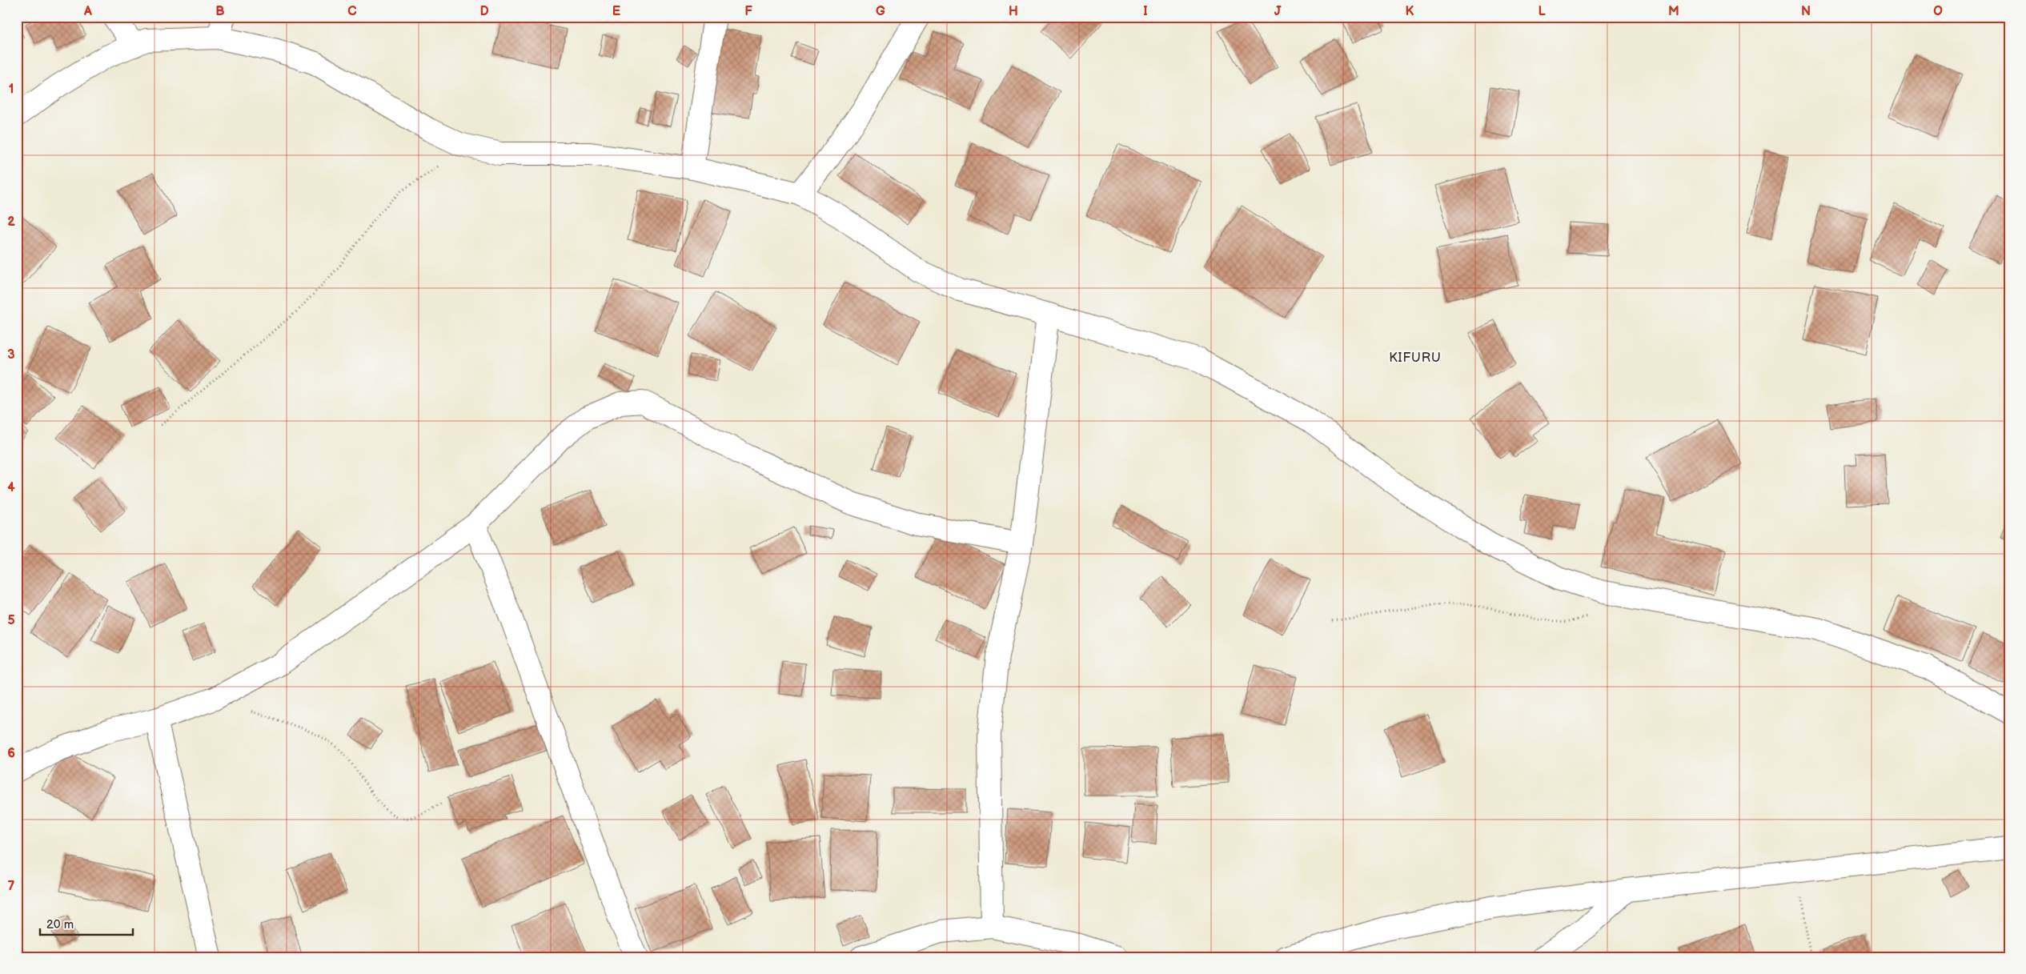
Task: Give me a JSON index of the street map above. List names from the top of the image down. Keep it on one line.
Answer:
{"districts":["KIFURU"],"scale_bar":"20 m","grid":{"columns":["A","B","C","D","E","F","G","H","I","J","K","L","M","N","O"],"rows":["1","2","3","4","5","6","7"]}}
